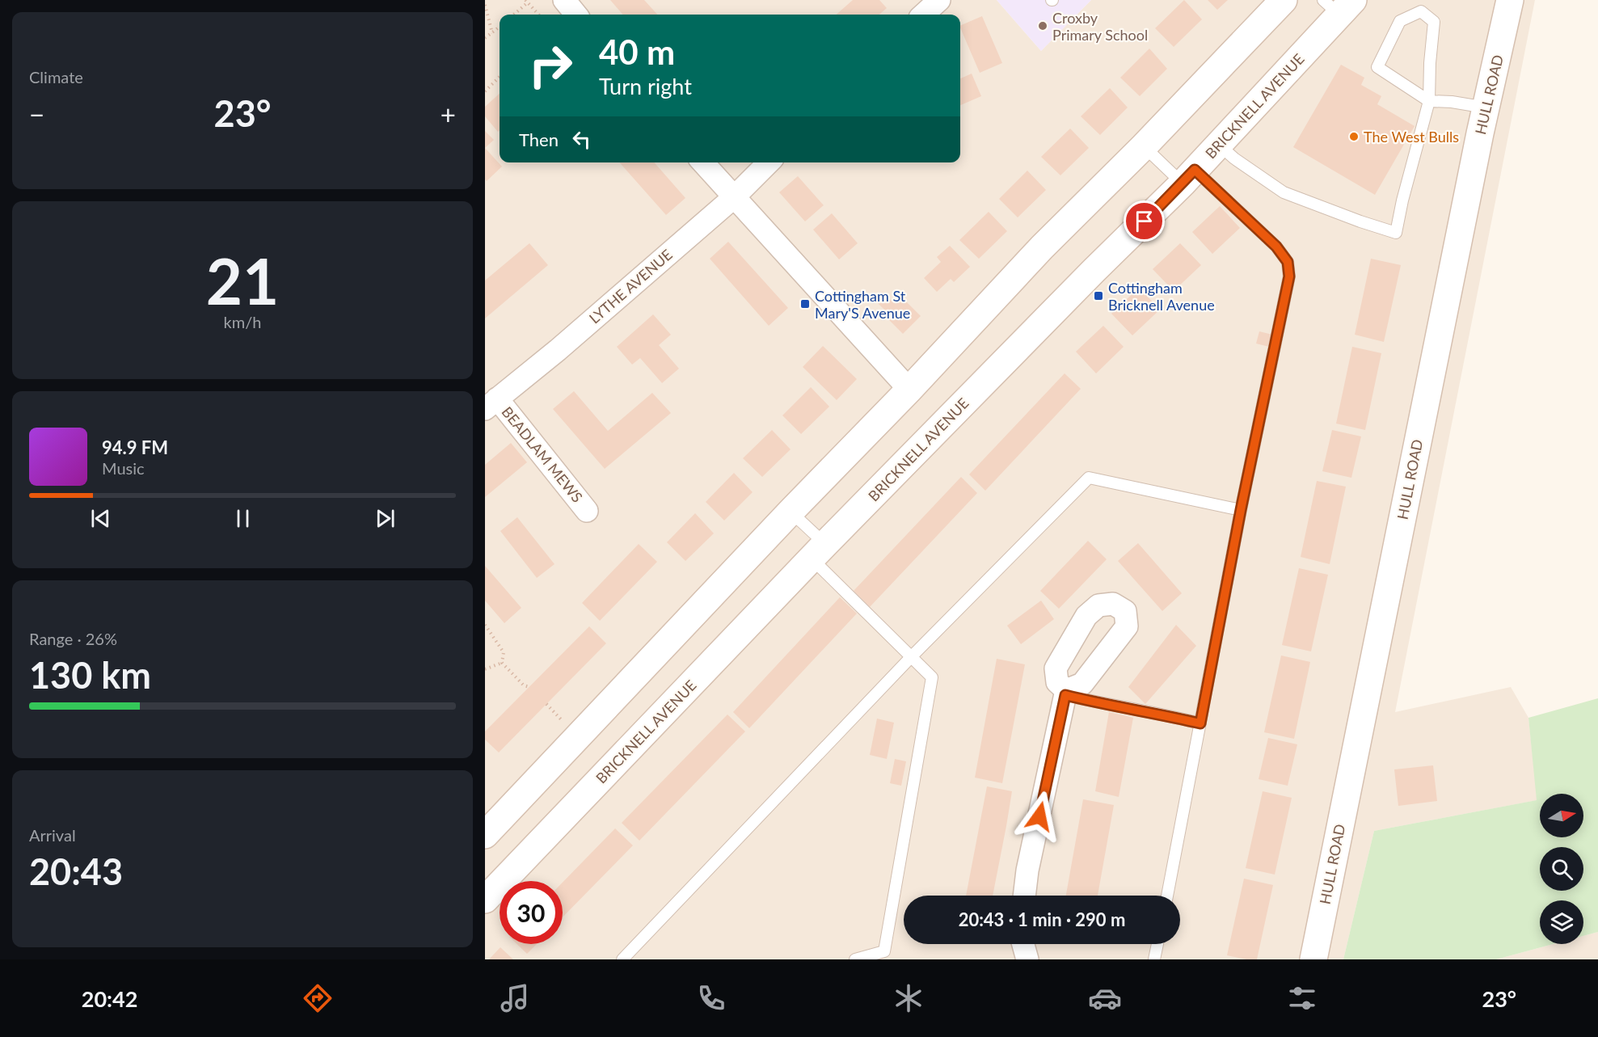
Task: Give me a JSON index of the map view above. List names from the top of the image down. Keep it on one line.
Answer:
{"streets":{"street":["HULL ROAD","BRICKNELL AVENUE","LYTHE AVENUE","BEADLAM MEWS"]},"crossings":[["LYTHE AVENUE","BEADLAM MEWS"]],"places":{"other":["Croxby Primary School","The West Bulls"],"transit":["Cottingham Bricknell Avenue","Cottingham St Mary'S Avenue"]},"north":"right","page":{"tile":["Climate",["21","km/h"],["Range · 26%","130 km"],["Arrival","20:43"]],"turn":["40 m","Turn right"],"heat":["−","23°","+"],"then":"Then","song":["94.9 FM","Music"],"limit":"30","trip":"20:43 · 1 min · 290 m","tabs":["20:42","23°"]}}
